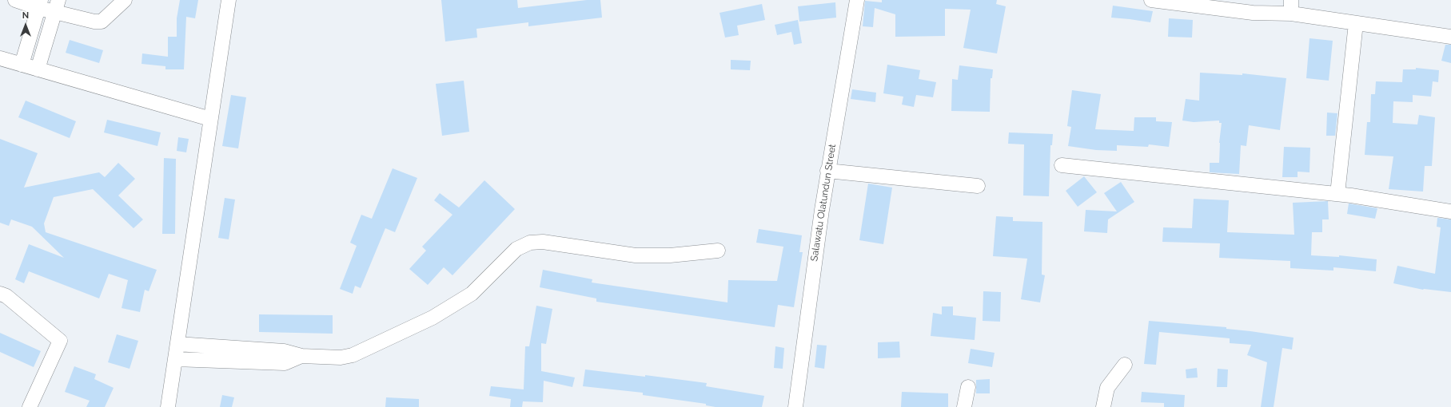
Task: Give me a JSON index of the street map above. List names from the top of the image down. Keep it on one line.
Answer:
{"streets":{"street":["Salawatu Olatundun Street"]},"north":"top"}
